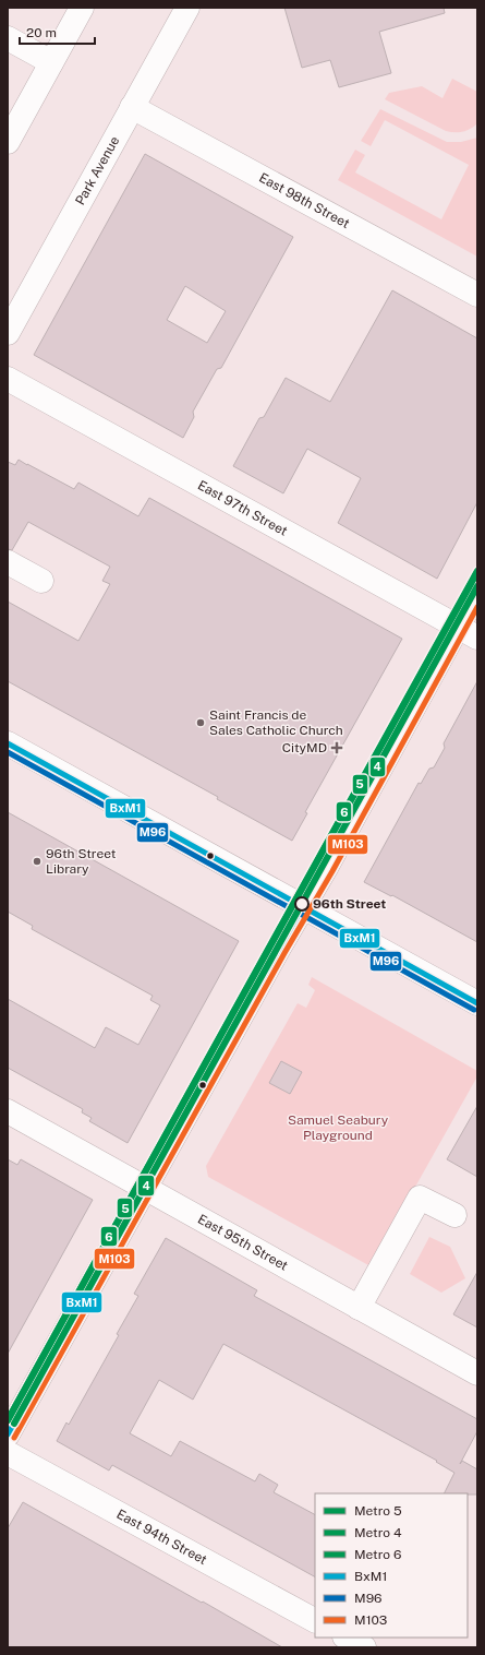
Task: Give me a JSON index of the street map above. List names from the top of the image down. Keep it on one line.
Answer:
{"streets":{"main road":["Park Avenue","East 98th Street","East 97th Street","East 95th Street","East 94th Street"]},"crossings":[["Park Avenue","East 98th Street"]],"parks":["Samuel Seabury Playground"],"places":{"other":["Saint Francis de Sales Catholic Church","96th Street Library","96th Street"],"health":["CityMD"]},"lines":["metro line 6","metro line 5","metro line 4","transit line M103","transit line BxM1","transit line M96"],"legend":["Metro 5","Metro 4","Metro 6","BxM1","M96","M103"],"scale_bar":"20 m"}
